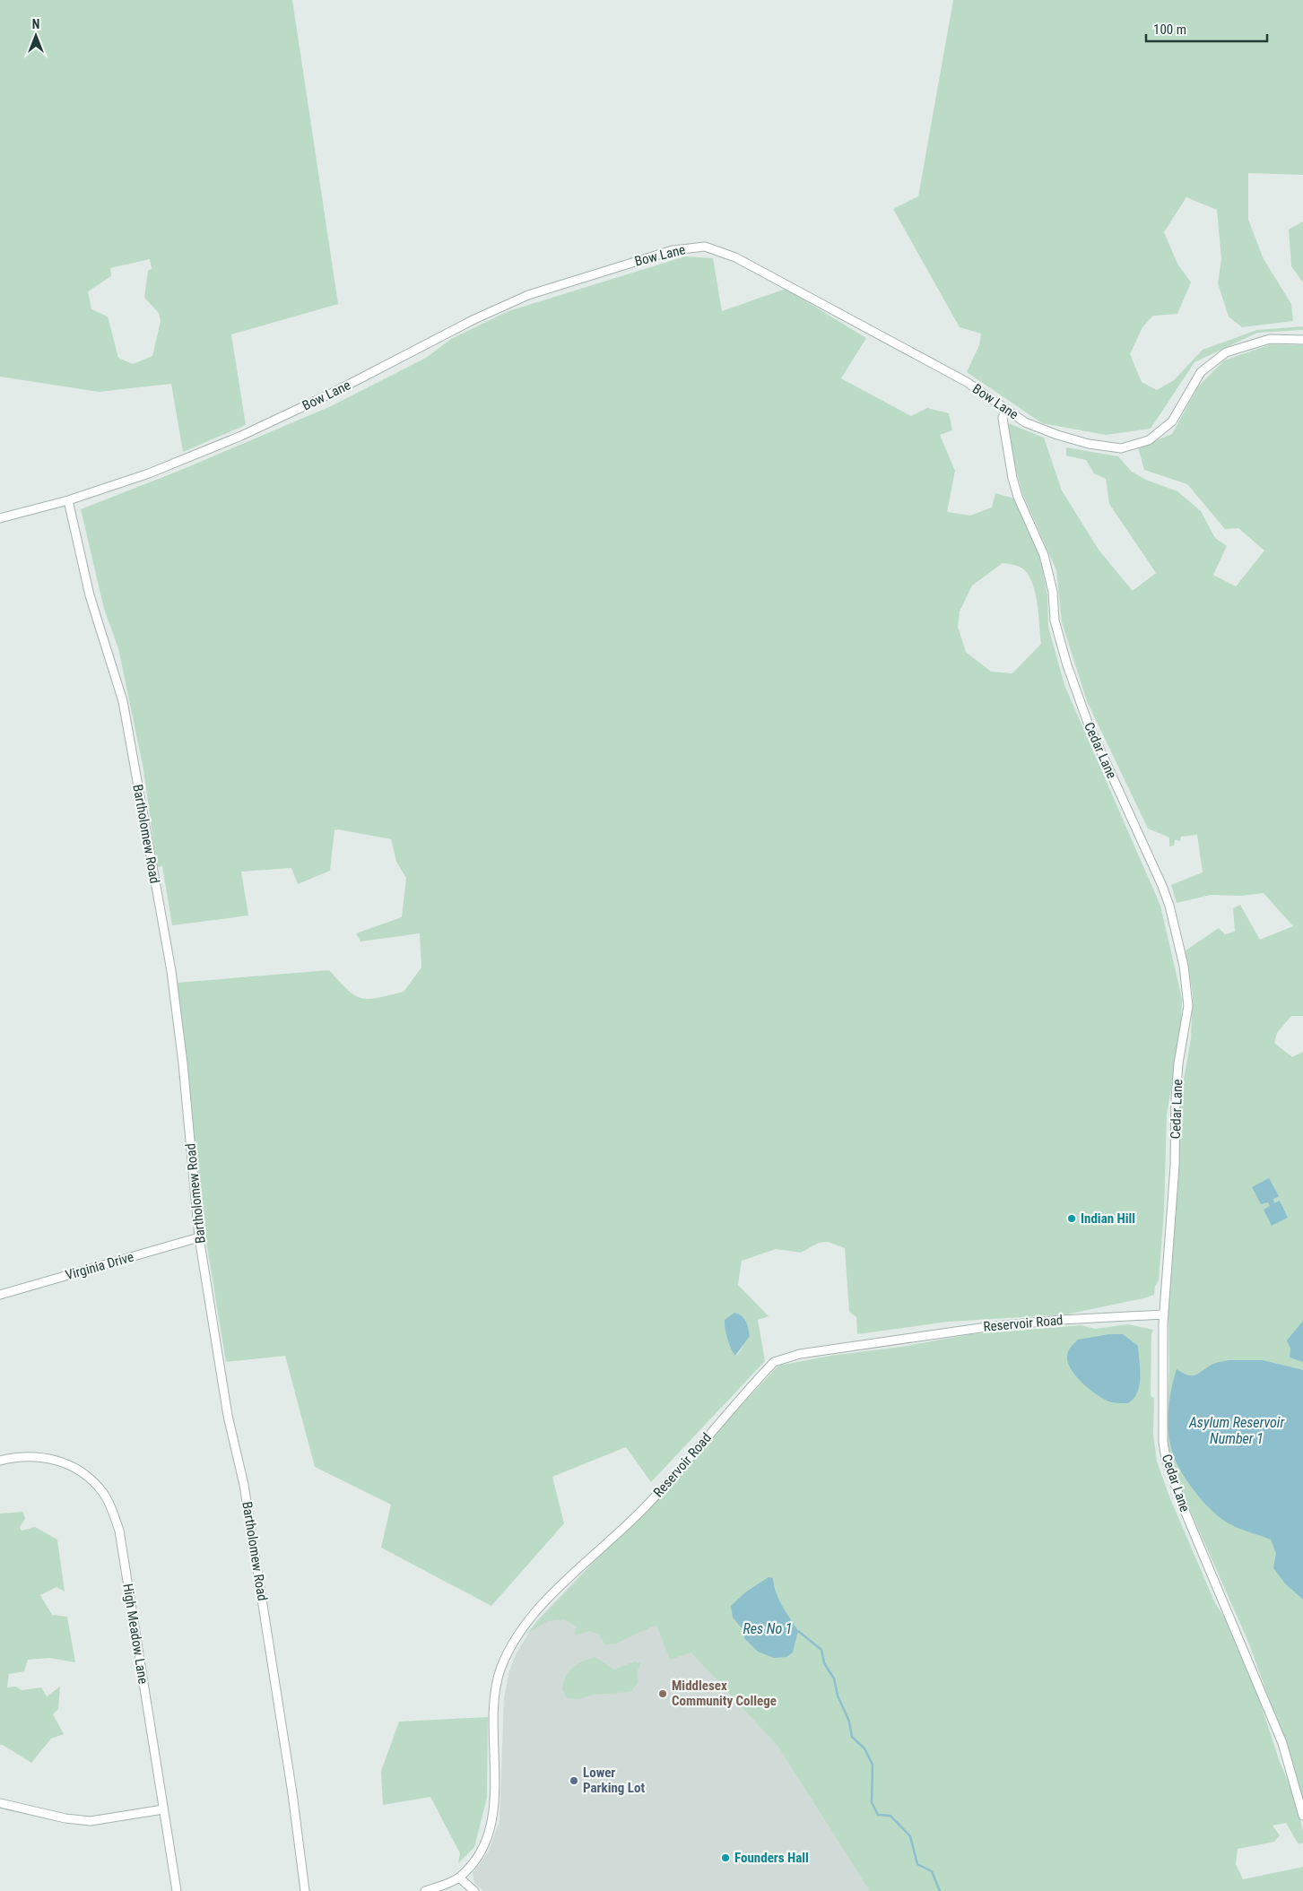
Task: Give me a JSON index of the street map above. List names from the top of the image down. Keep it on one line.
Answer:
{"streets":{"street":["Bow Lane","Cedar Lane","Bartholomew Road","Virginia Drive","Reservoir Road","High Meadow Lane"]},"crossings":[["Bow Lane","Cedar Lane"],["Bow Lane","Bartholomew Road"],["Cedar Lane","Reservoir Road"],["Bartholomew Road","Virginia Drive"]],"water":["Asylum Reservoir Number 1","Res No 1"],"places":["Indian Hill","Middlesex Community College","Lower Parking Lot","Founders Hall"],"scale_bar":"100 m","north":"top"}
